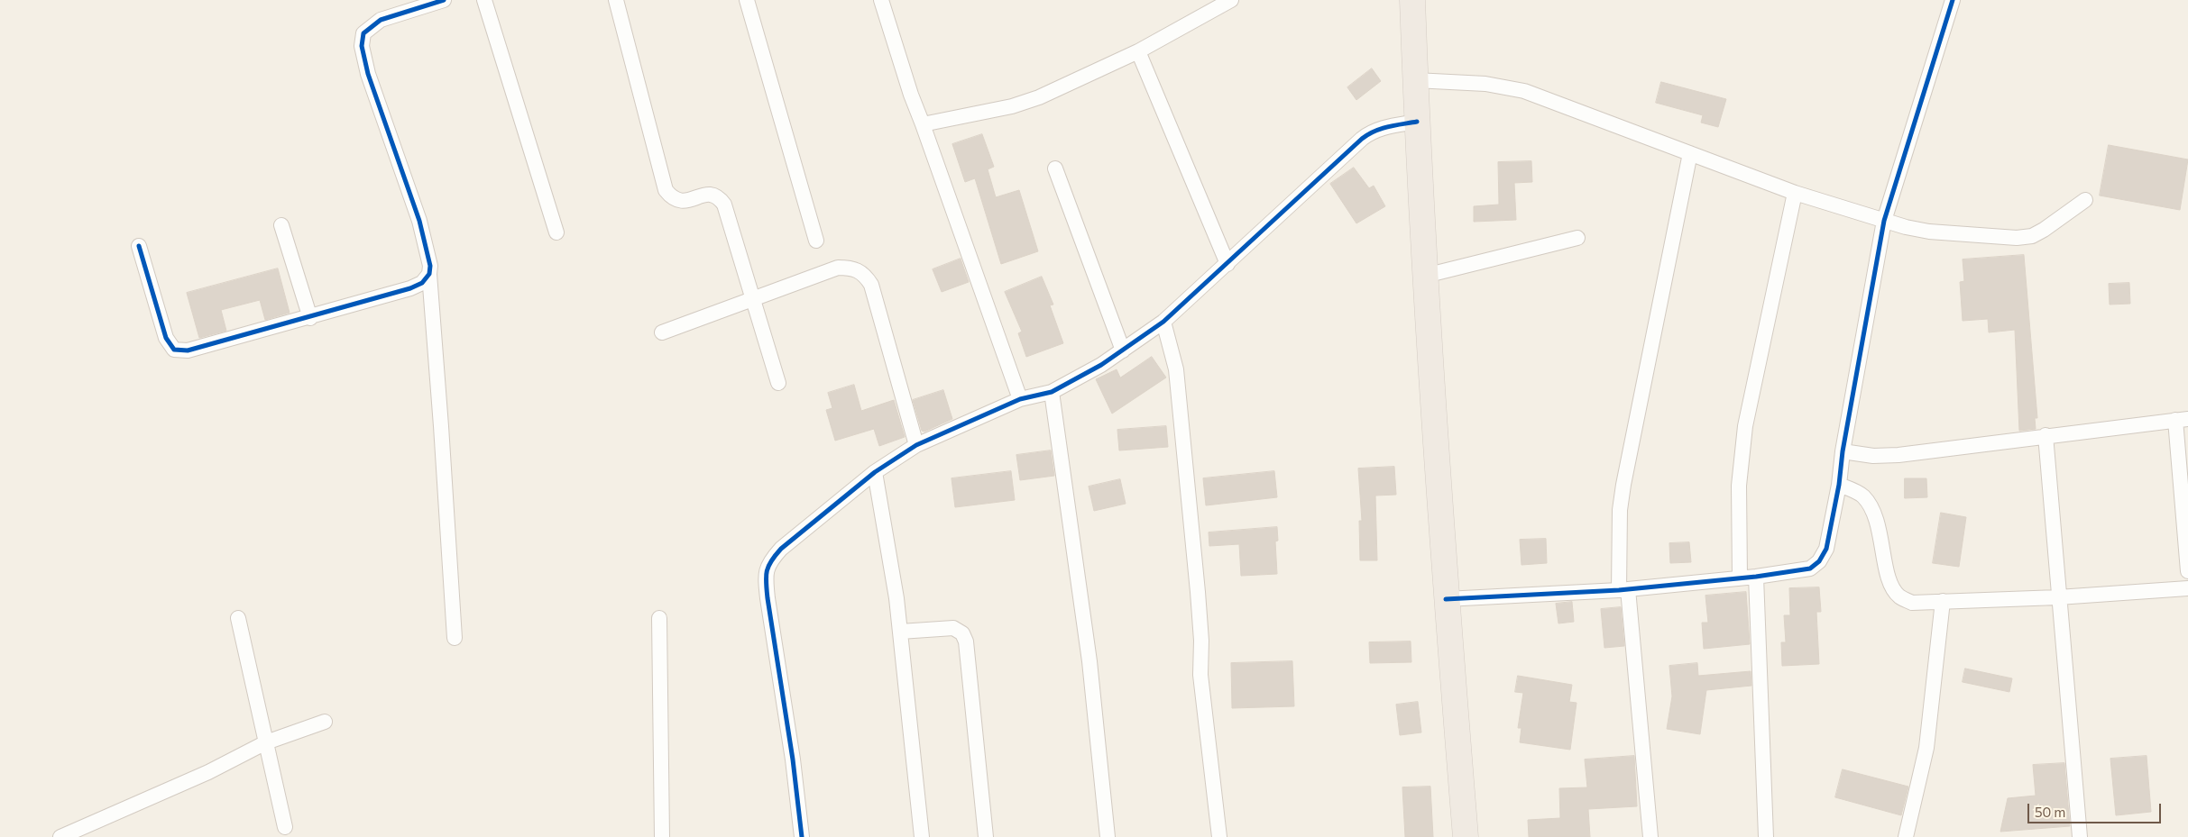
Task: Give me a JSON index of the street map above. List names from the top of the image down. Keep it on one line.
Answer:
{"scale_bar":"50 m"}
